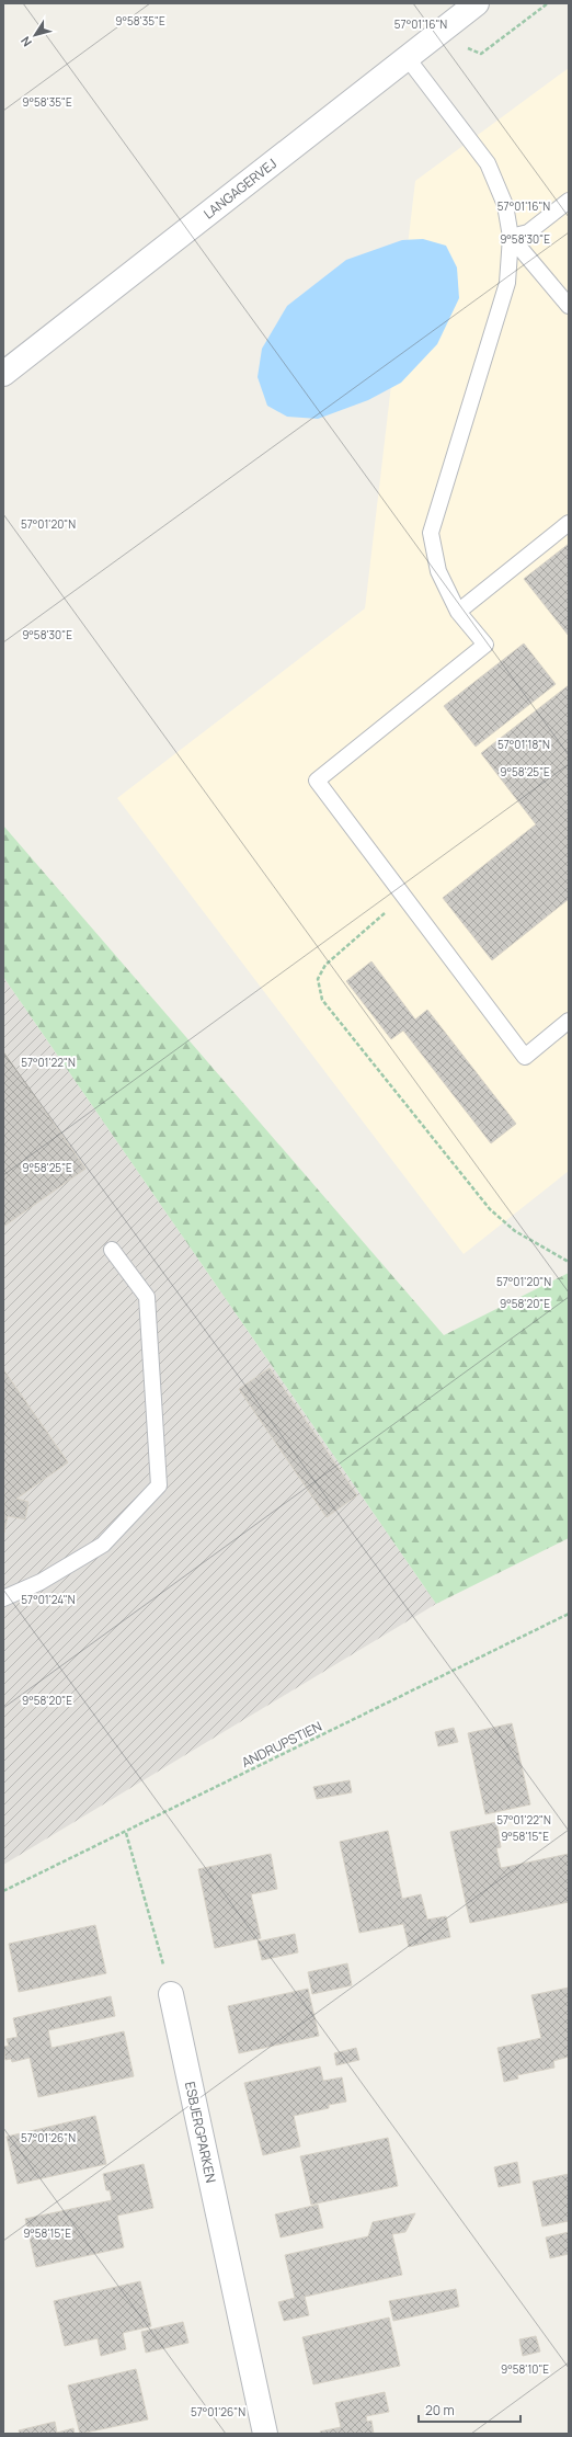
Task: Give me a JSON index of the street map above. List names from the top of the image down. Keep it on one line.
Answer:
{"streets":{"street":["LANGAGERVEJ","ESBJERGPARKEN"],"path":["ANDRUPSTIEN"]},"scale_bar":"20 m","north":"bottom left","coordinates":["9°58'35\"E","57°01'16\"N","9°58'30\"E","57°01'20\"N","57°01'18\"N","9°58'25\"E","57°01'22\"N","9°58'20\"E","57°01'24\"N","9°58'15\"E","57°01'26\"N","9°58'10\"E"]}
